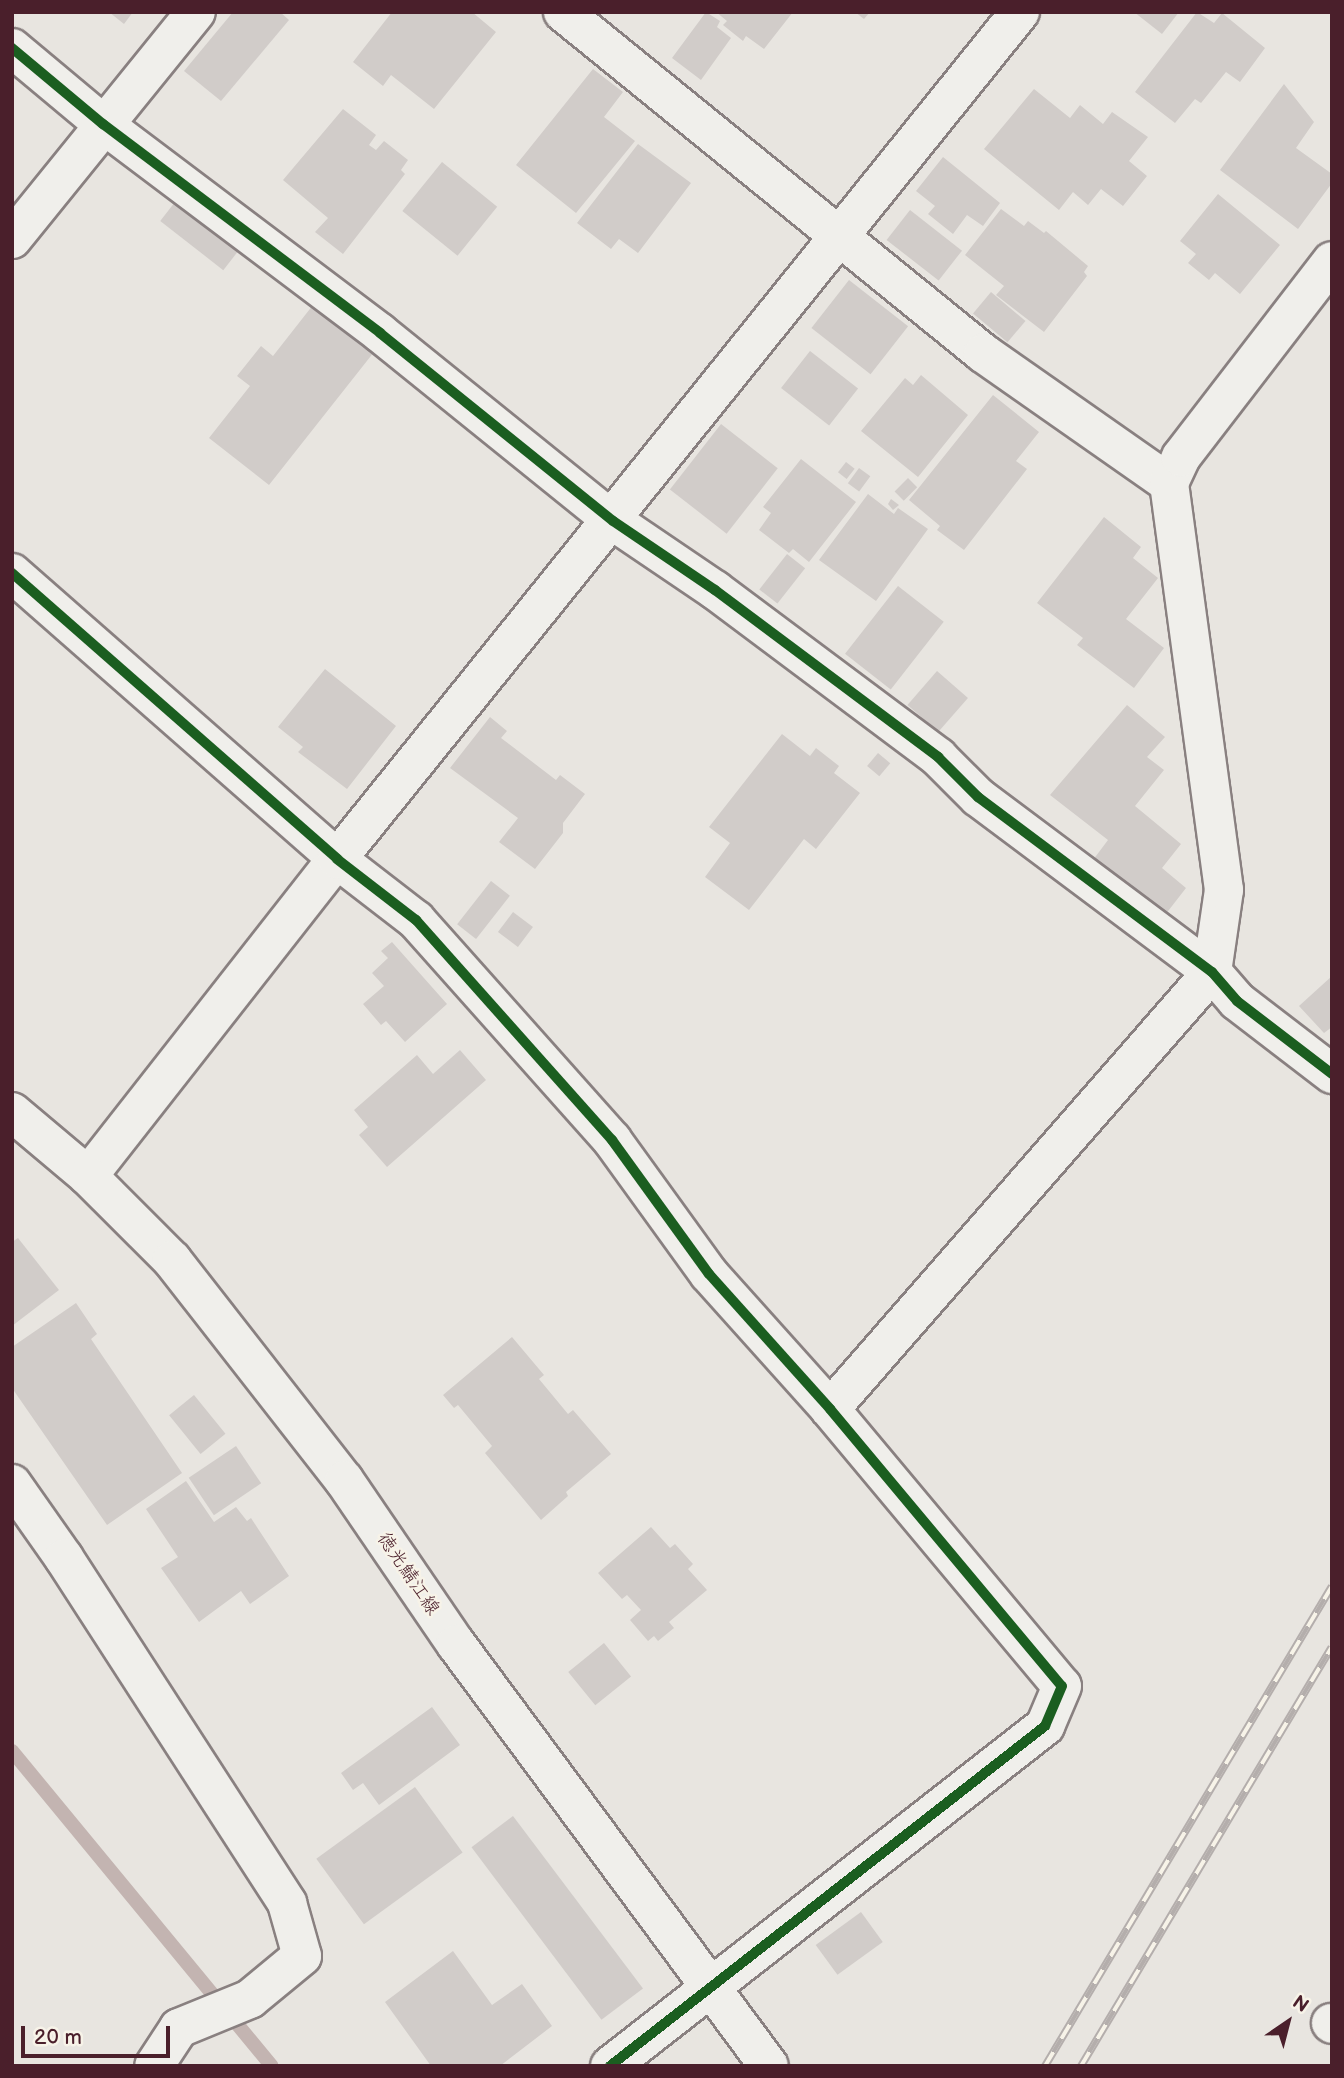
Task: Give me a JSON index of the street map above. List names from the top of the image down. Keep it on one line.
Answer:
{"streets":{"street":["徳光鯖江線"]},"scale_bar":"20 m","north":"top right"}
